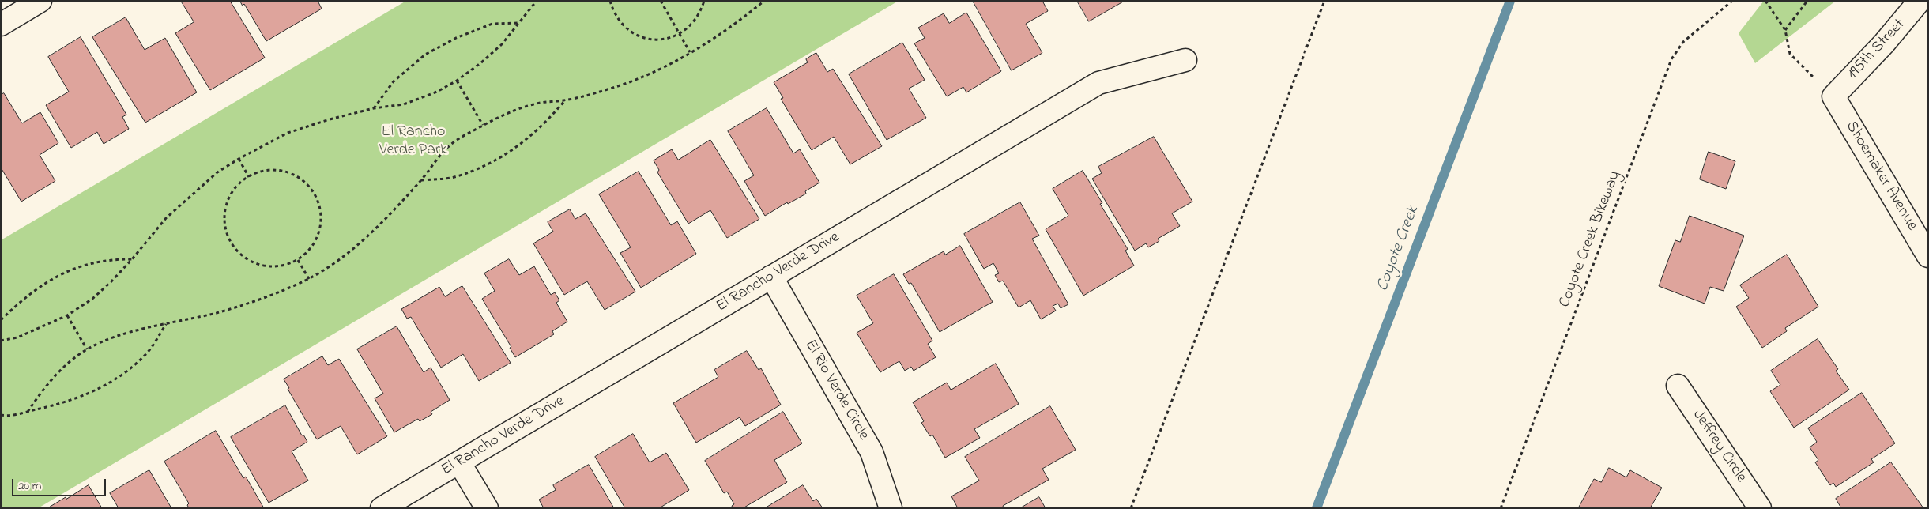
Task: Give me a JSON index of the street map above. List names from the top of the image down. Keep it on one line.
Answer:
{"streets":{"street":["195th Street","Shoemaker Avenue","El Rancho Verde Drive","El Rio Verde Circle","Jeffrey Circle"],"path":["Coyote Creek Bikeway"]},"crossings":[["195th Street","Shoemaker Avenue"],["El Rancho Verde Drive","El Rio Verde Circle"]],"water":["Coyote Creek"],"parks":["El Rancho Verde Park"],"scale_bar":"20 m"}
